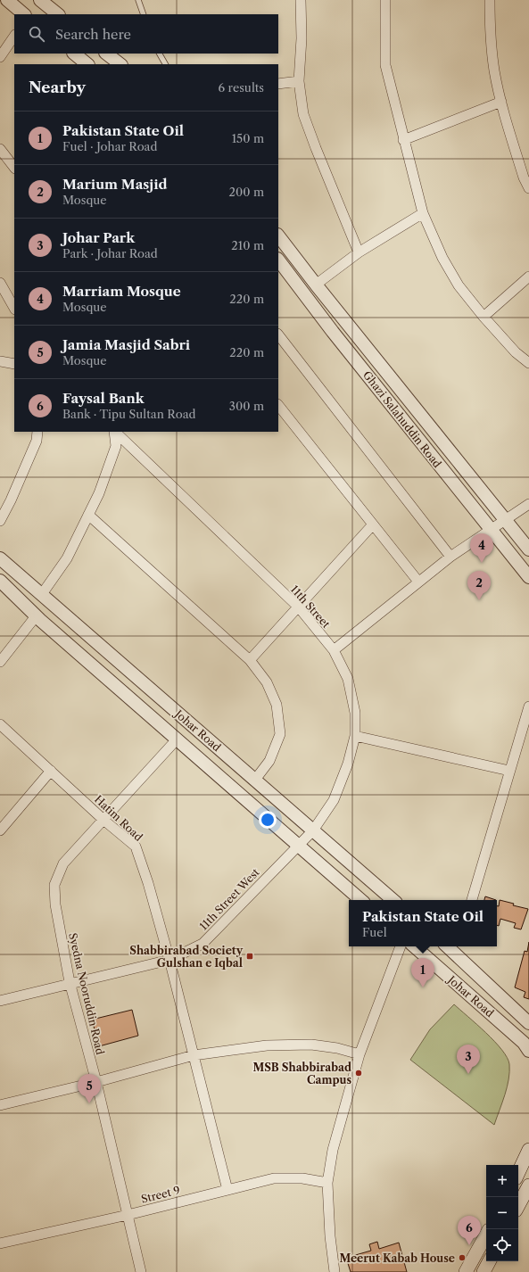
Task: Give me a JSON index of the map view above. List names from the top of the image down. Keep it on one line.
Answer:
{"streets":{"street":["Ghazi Salahuddin Road","11th Street","Johar Road","Hatim Road","11th Street West","Syedna Nooruddin Road","Street 9"]},"crossings":[["11th Street","Johar Road"],["11th Street","11th Street West"],["Johar Road","11th Street West"],["Johar Road","Syedna Nooruddin Road"],["Hatim Road","11th Street West"],["Hatim Road","Syedna Nooruddin Road"],["Hatim Road","Street 9"],["11th Street West","Syedna Nooruddin Road"],["Syedna Nooruddin Road","Street 9"]],"places":{"transit":["Shabbirabad Society Gulshan e Iqbal"],"other":["MSB Shabbirabad Campus","Meerut Kabab House"]},"page":{"search":"Search here","heading":["Nearby","6 results"],"list":[{"mark":"1","name":"Pakistan State Oil","note":"Fuel · Johar Road","value":"150 m"},{"mark":"2","name":"Marium Masjid","note":"Mosque","value":"200 m"},{"mark":"3","name":"Johar Park","note":"Park · Johar Road","value":"210 m"},{"mark":"4","name":"Marriam Mosque","note":"Mosque","value":"220 m"},{"mark":"5","name":"Jamia Masjid Sabri","note":"Mosque","value":"220 m"},{"mark":"6","name":"Faysal Bank","note":"Bank · Tipu Sultan Road","value":"300 m"}],"pins":["4","2","1","3","5","6"],"popup":["Pakistan State Oil","Fuel"],"map_buttons":["+","−"]}}
